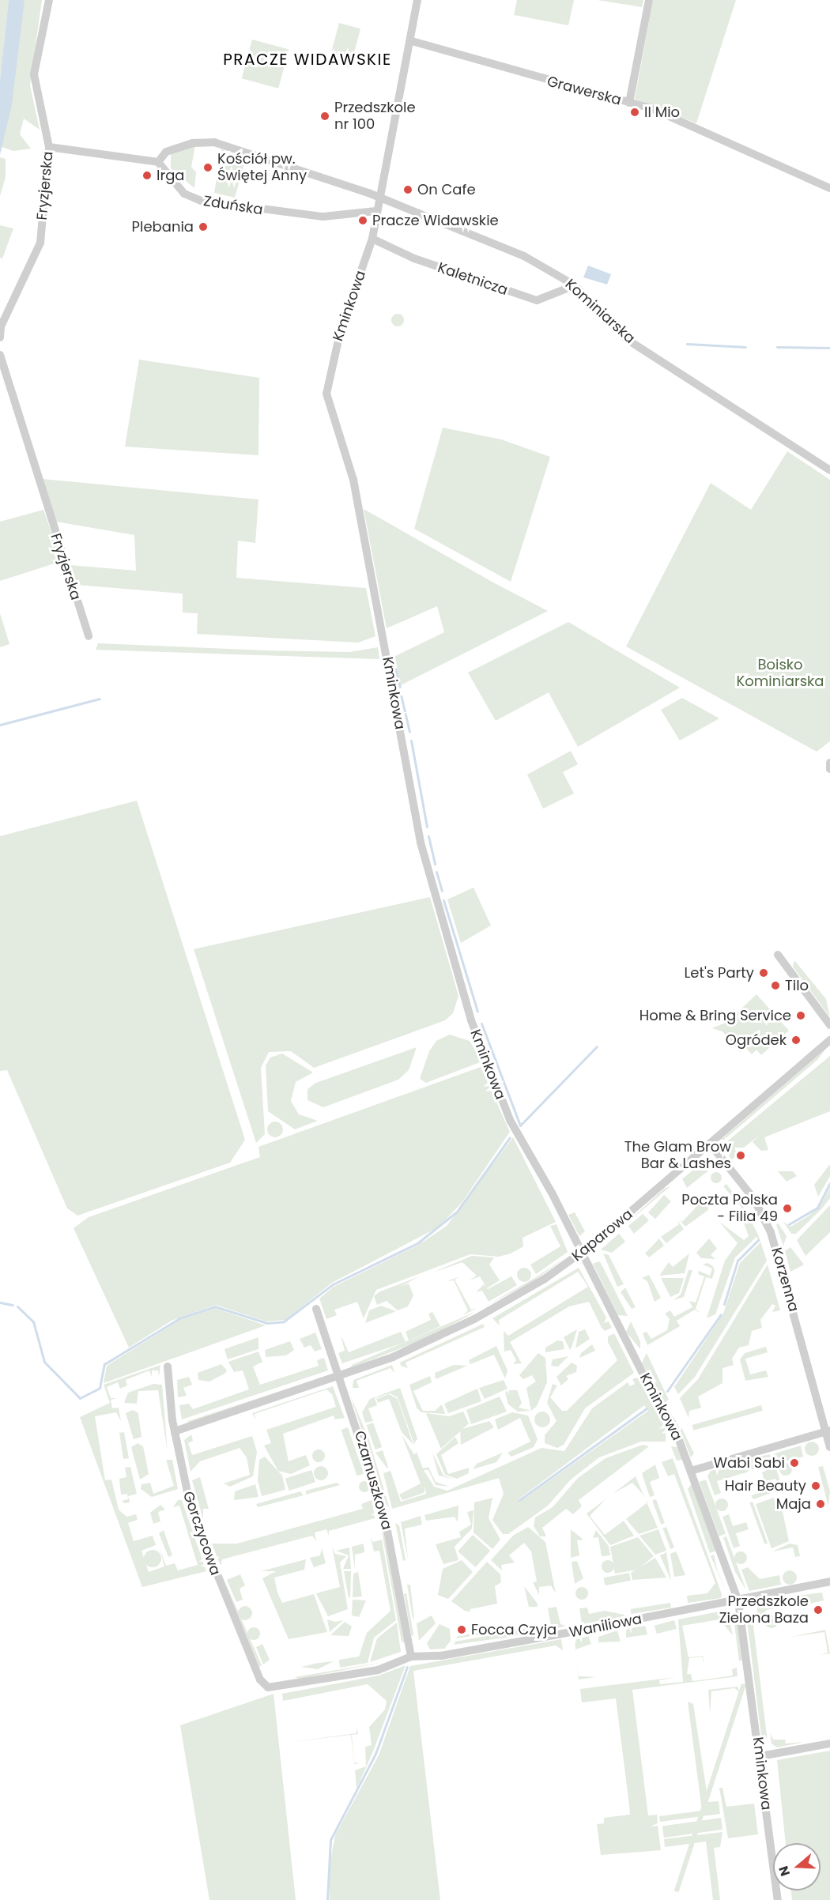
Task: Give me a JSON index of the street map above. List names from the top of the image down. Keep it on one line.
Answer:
{"streets":{"street":["Grawerska","Fryzjerska","Zduńska","Kaletnicza","Kminkowa","Kominiarska","Kaparowa","Korzenna","Czarnuszkowa","Gorczycowa","Waniliowa"]},"crossings":[["Grawerska","Kminkowa"],["Zduńska","Kminkowa"],["Zduńska","Kominiarska"],["Kaletnicza","Kminkowa"],["Kaletnicza","Kominiarska"],["Kminkowa","Kominiarska"],["Kminkowa","Kaparowa"],["Kminkowa","Waniliowa"],["Kaparowa","Korzenna"],["Kaparowa","Czarnuszkowa"],["Kaparowa","Gorczycowa"],["Czarnuszkowa","Waniliowa"],["Gorczycowa","Waniliowa"]],"districts":["PRACZE WIDAWSKIE"],"parks":["Boisko Kominiarska"],"places":["Il Mio","Przedszkole nr 100","Kościół pw. Świętej Anny","Irga","On Cafe","Pracze Widawskie","Plebania","Let's Party","Tilo","Home & Bring Service","Ogródek","The Glam Brow Bar & Lashes","Poczta Polska - Filia 49","Wabi Sabi","Hair Beauty","Maja","Przedszkole Zielona Baza","Focca Czyja"],"north":"left"}
